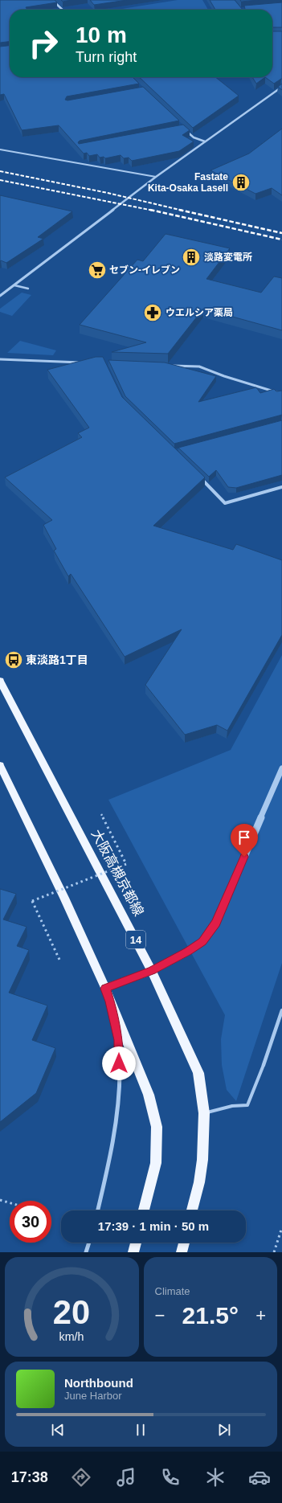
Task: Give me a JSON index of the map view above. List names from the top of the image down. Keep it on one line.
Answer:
{"streets":{"main road":["大阪高槻京都線","14"]},"places":{"building":["Fastate Kita-Osaka Lasell","淡路変電所"],"supermarket":["セブン-イレブン"],"pharmacy":["ウエルシア薬局"],"bus stop":["東淡路1丁目"]},"page":{"turn":["10 m","Turn right"],"limit":"30","trip":"17:39 · 1 min · 50 m","tile":"Climate","heat":["−","21.5°","+"],"song":["Northbound","June Harbor"],"tabs":"17:38","gauge":["20","km/h"]}}
